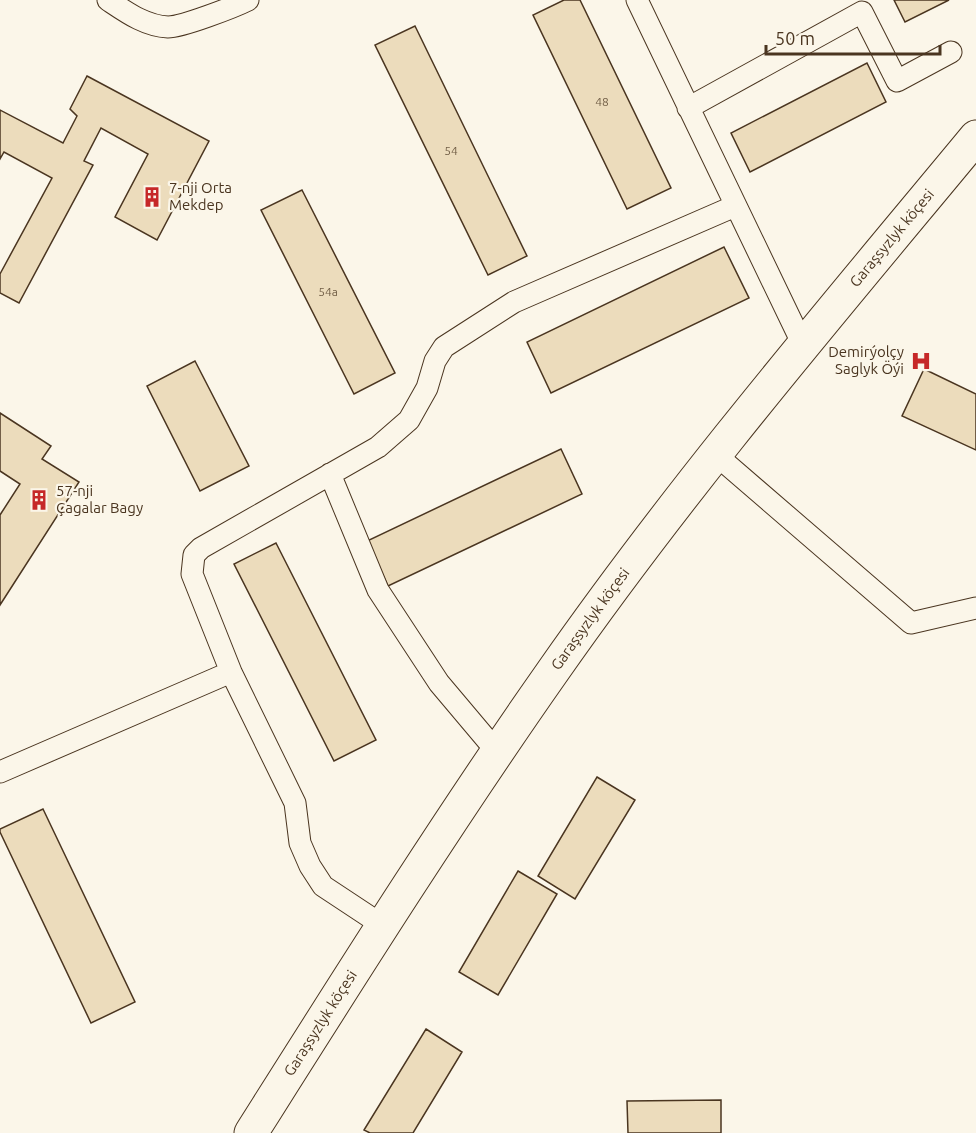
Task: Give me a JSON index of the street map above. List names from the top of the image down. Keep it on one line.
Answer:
{"streets":{"main road":["Garaşsyzlyk köçesi"]},"places":{"building":["7-nji Orta Mekdep","57-nji Çagalar Bagy"],"hospital":["Demirýolçy Saglyk Öýi"]},"house_numbers":["48","54","54а"],"scale_bar":"50 m"}
